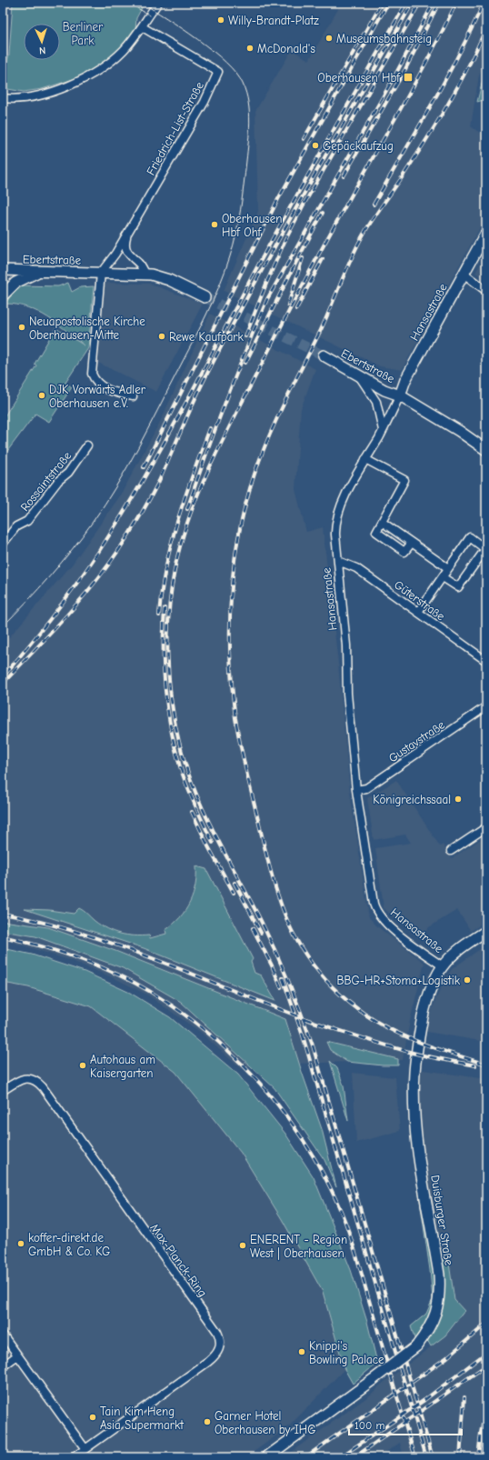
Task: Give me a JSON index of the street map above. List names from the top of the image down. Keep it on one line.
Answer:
{"streets":{"main road":["Ebertstraße","Hansastraße","Duisburger Straße"],"street":["Friedrich-List-Straße","Rossaintstraße","Güterstraße","Gustavstraße","Max-Planck-Ring"]},"crossings":[["Friedrich-List-Straße","Ebertstraße"],["Ebertstraße","Hansastraße"],["Hansastraße","Güterstraße"],["Hansastraße","Gustavstraße"],["Hansastraße","Duisburger Straße"]],"parks":["Berliner Park"],"places":{"other":["Willy-Brandt-Platz","Museumsbahnsteig","McDonald's","Gepäckaufzug","Oberhausen Hbf Ohf","Neuapostolische Kirche Oberhausen-Mitte","Rewe Kaufpark","DJK Vorwärts Adler Oberhausen e.V.","Königreichssaal","BBG-HR+Stoma+Logistik","Autohaus am Kaisergarten","koffer-direkt.de GmbH & Co. KG","ENERENT - Region West | Oberhausen","Knippi's Bowling Palace","Tain Kim Heng Asia Supermarkt","Garner Hotel Oberhausen by IHG"],"transit":["Oberhausen Hbf"]},"scale_bar":"100 m","north":"bottom"}
